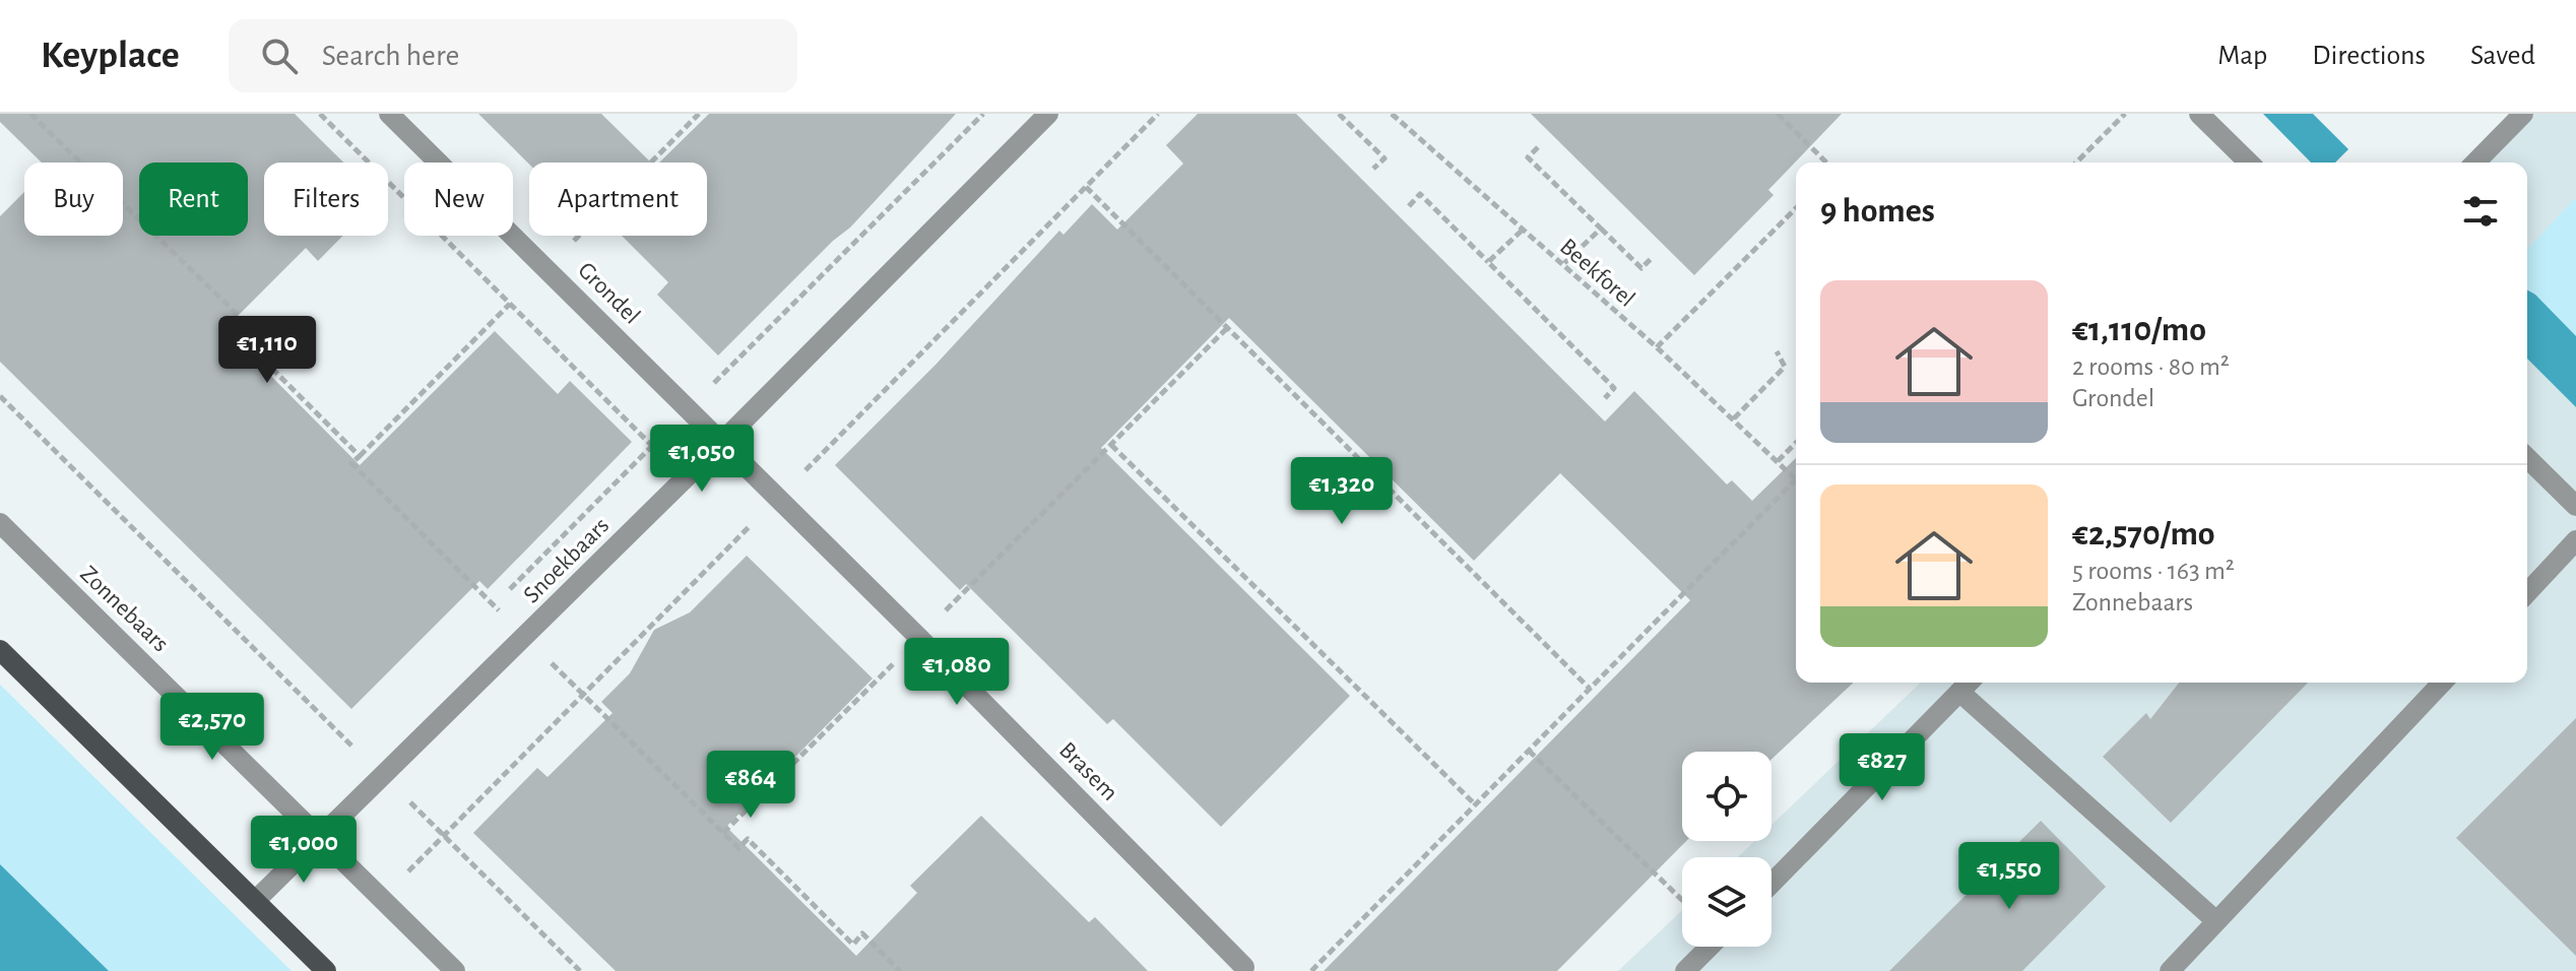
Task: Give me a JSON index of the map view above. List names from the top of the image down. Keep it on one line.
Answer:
{"streets":{"street":["Grondel","Snoekbaars","Zonnebaars","Brasem"],"path":["Beekforel"]},"crossings":[["Grondel","Snoekbaars"],["Grondel","Brasem"],["Snoekbaars","Zonnebaars"],["Snoekbaars","Brasem"]],"page":{"header":"Keyplace","search":"Search here","nav":["Map","Directions","Saved"],"chip":["Buy","Rent","Filters","New","Apartment"],"heading":"9 homes","list":[{"name":"€1,110/mo","note":"2 rooms · 80 m² · Grondel"},{"name":"€2,570/mo","note":"5 rooms · 163 m² · Zonnebaars"}],"price":["€1,110","€1,050","€1,320","€1,080","€2,570","€827","€864","€1,000","€1,550"]}}
